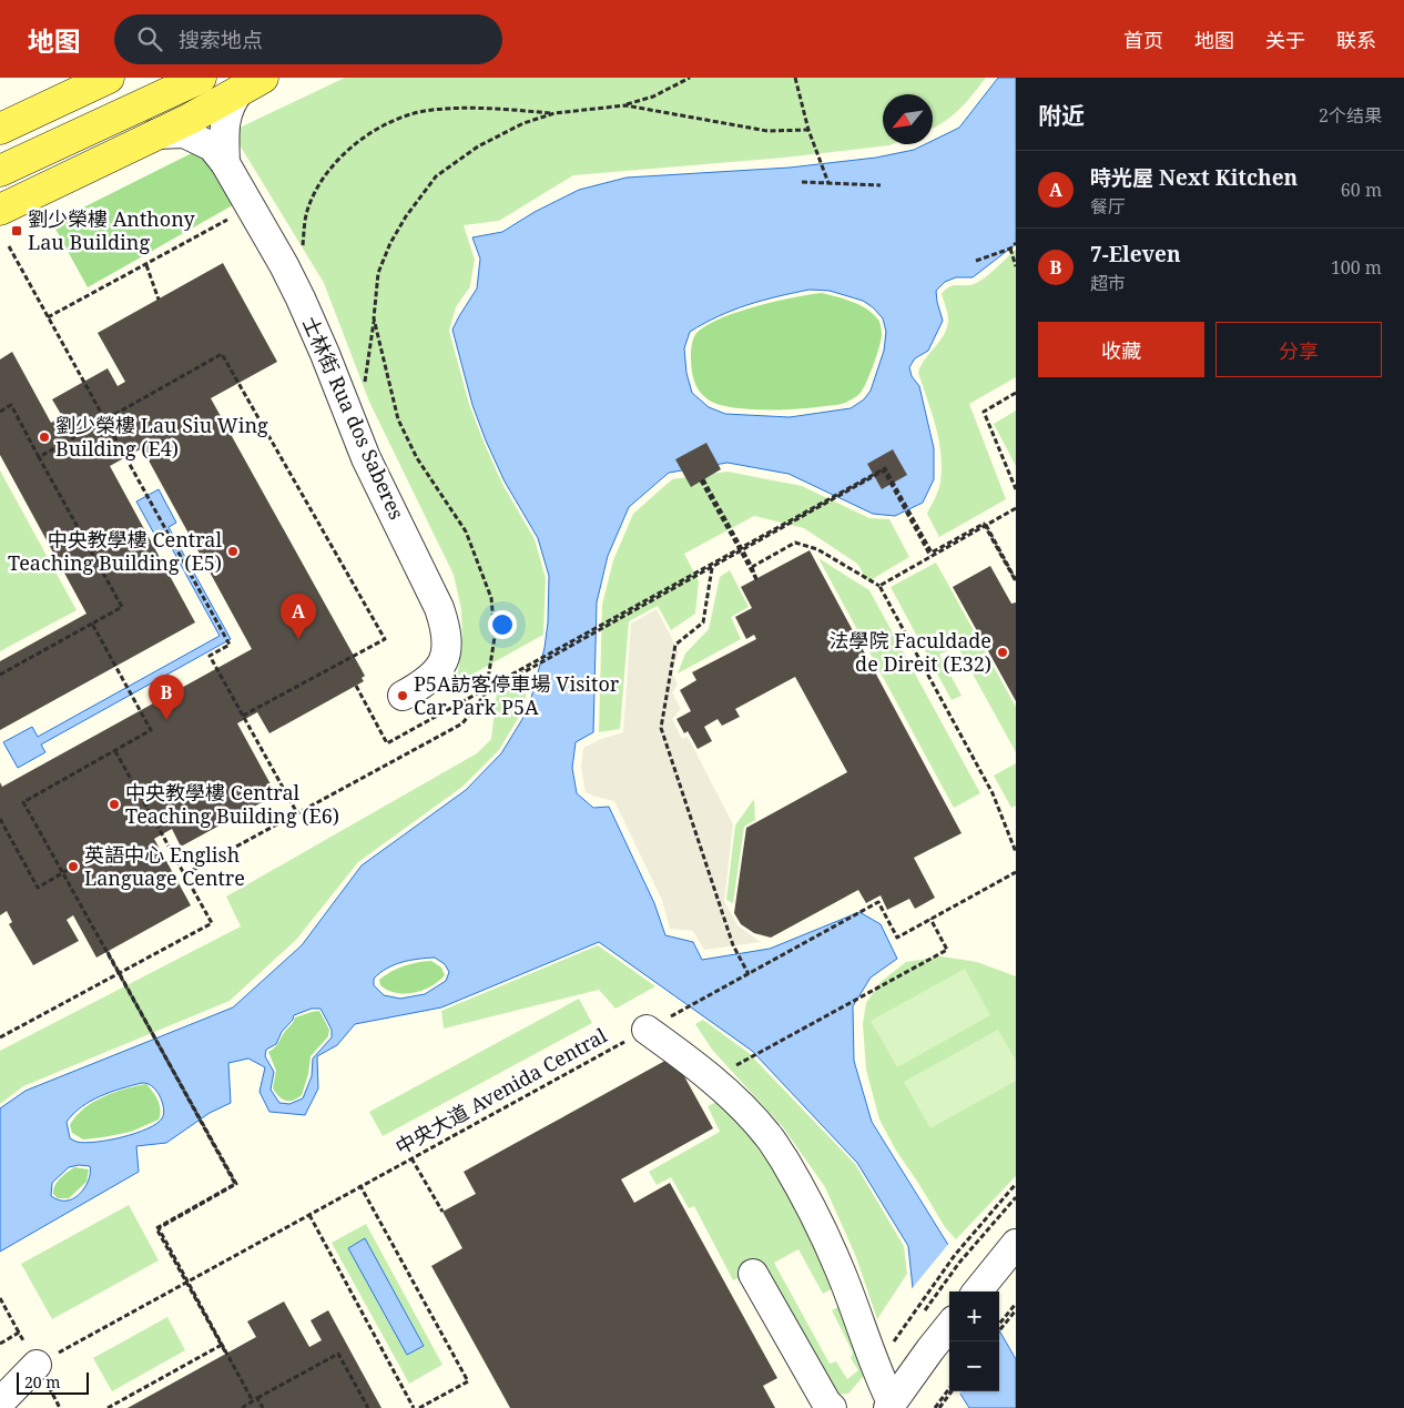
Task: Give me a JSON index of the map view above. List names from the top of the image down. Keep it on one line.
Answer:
{"streets":{"street":["士林街 Rua dos Saberes"],"path":["中央大道 Avenida Central"]},"places":{"transit":["劉少榮樓 Anthony Lau Building"],"other":["劉少榮樓 Lau Siu Wing Building (E4)","中央教學樓 Central Teaching Building (E5)","法學院 Faculdade de Direit (E32)","P5A訪客停車場 Visitor Car Park P5A","中央教學樓 Central Teaching Building (E6)","英語中心 English Language Centre"]},"scale_bar":"20 m","north":"bottom left","page":{"header":"地图","search":"搜索地点","nav":["首页","地图","关于","联系"],"heading":["附近","2个结果"],"list":[{"mark":"A","name":"時光屋 Next Kitchen","note":"餐厅","value":"60 m"},{"mark":"B","name":"7-Eleven","note":"超市","value":"100 m"}],"buttons":["收藏","分享"],"pins":["A","B"],"map_buttons":["+","−"],"scale":"20 m"}}
